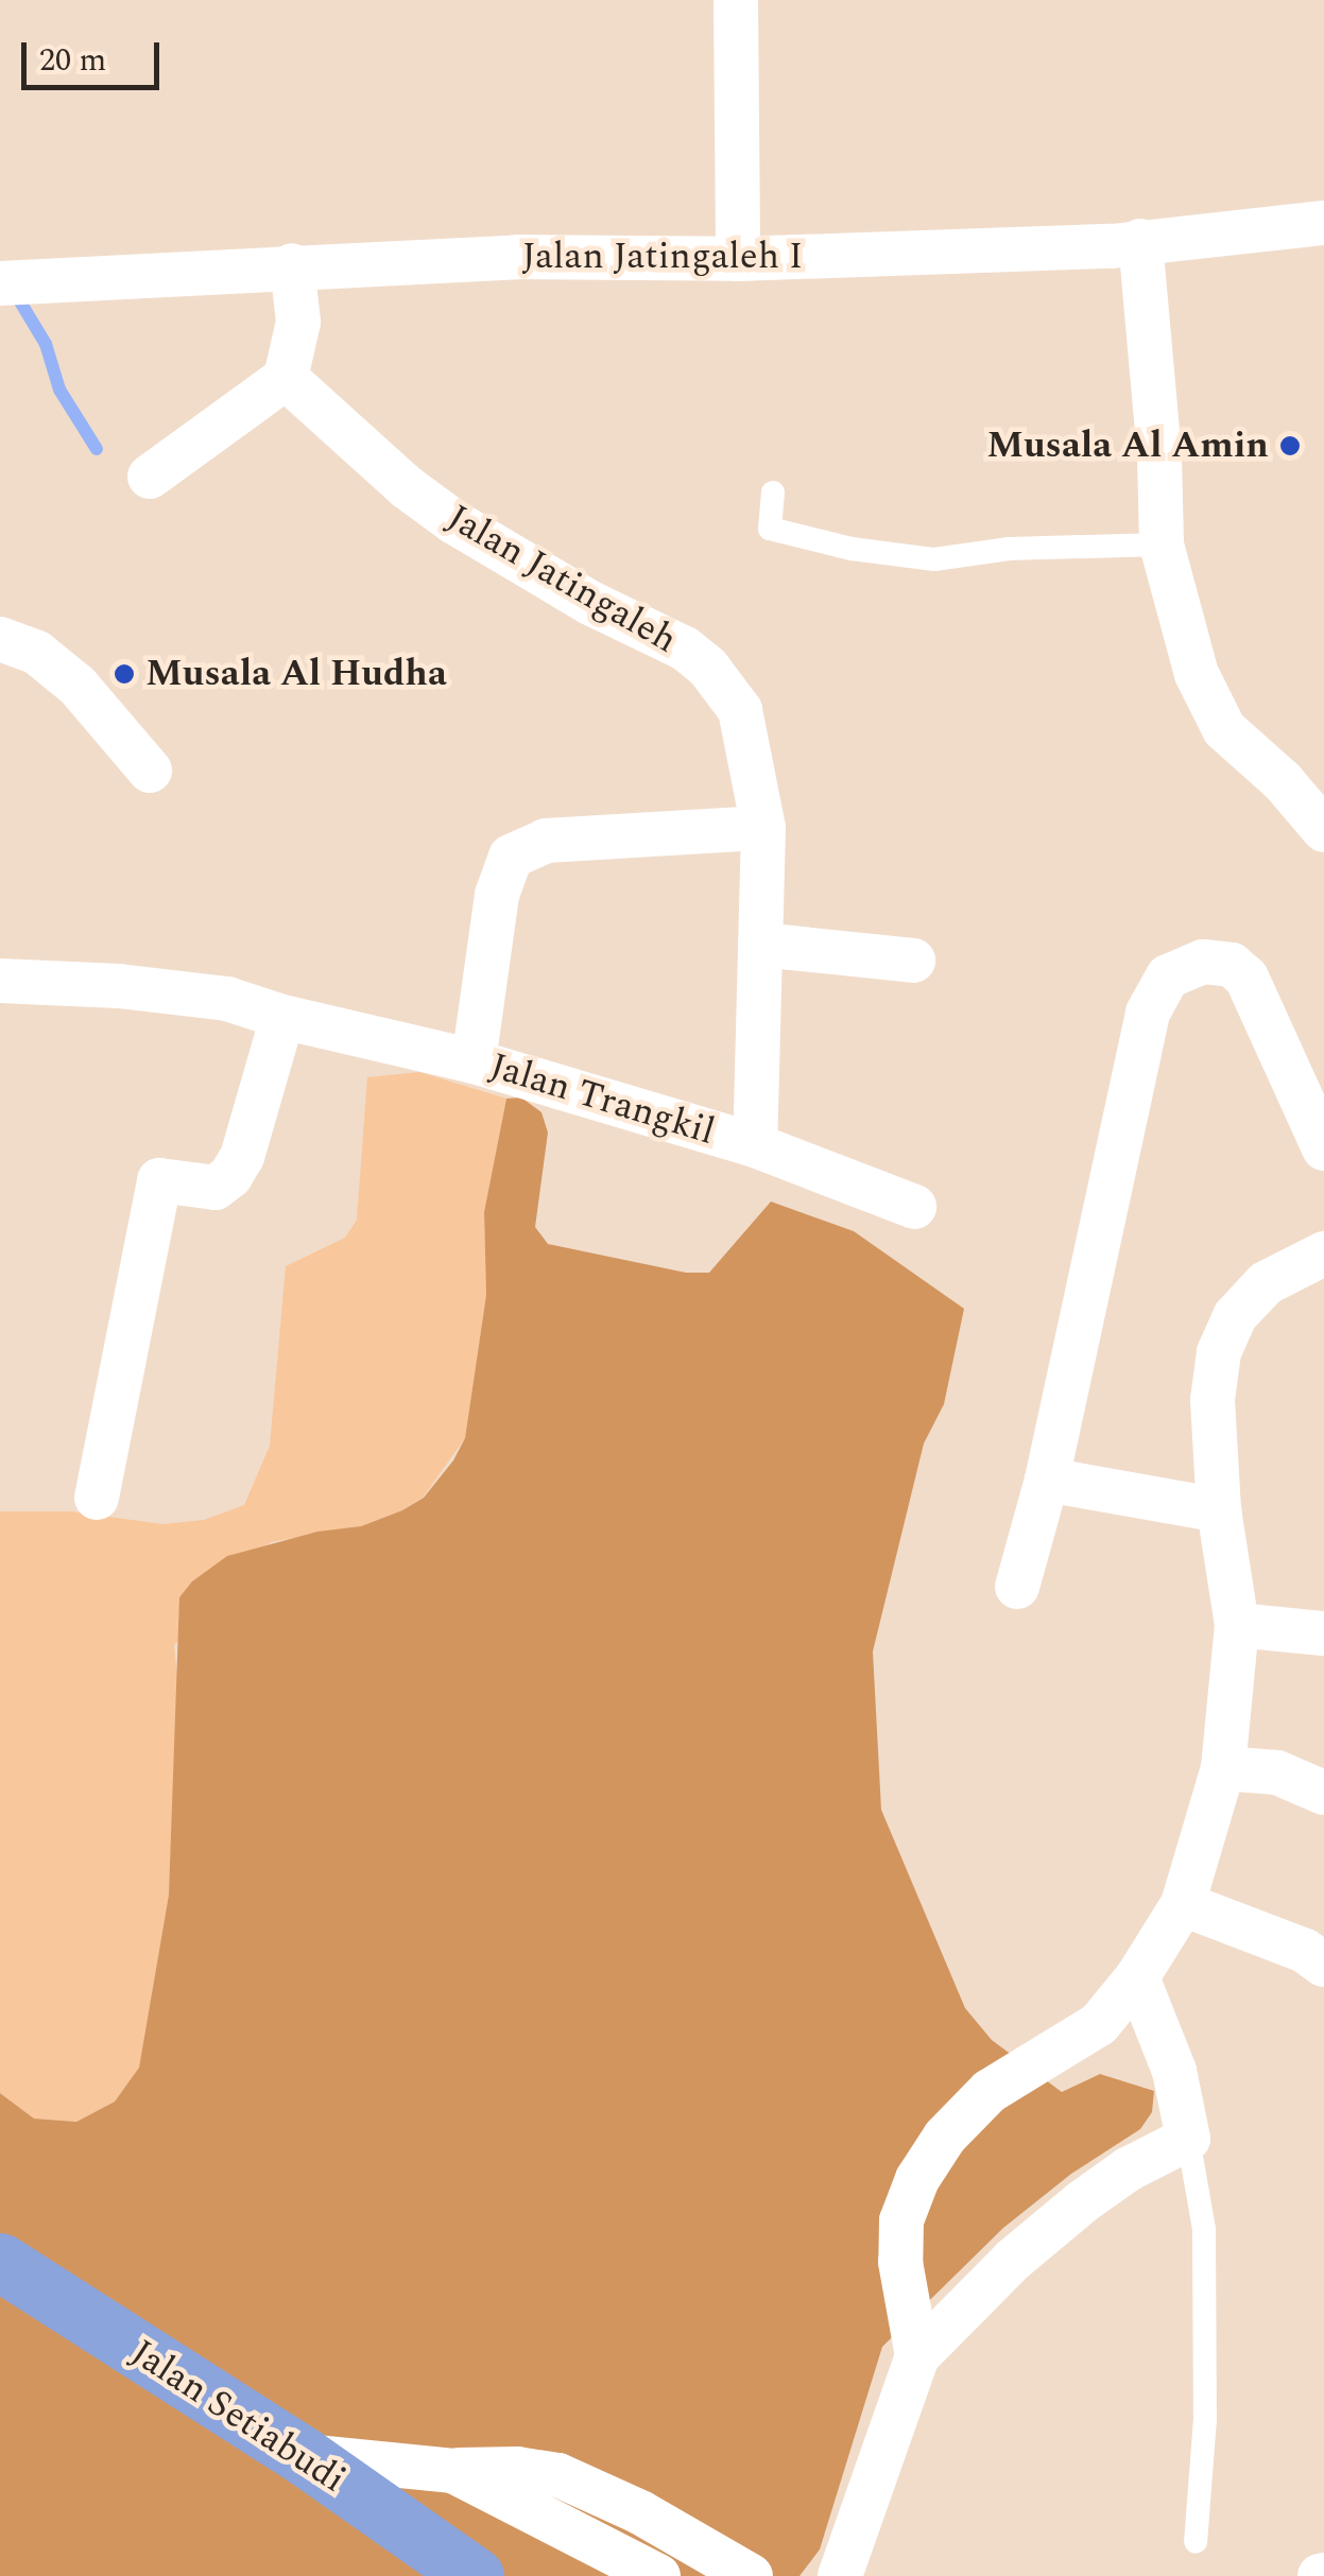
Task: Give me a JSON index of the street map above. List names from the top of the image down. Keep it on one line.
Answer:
{"streets":{"highway":["Jalan Setiabudi"],"street":["Jalan Jatingaleh I","Jalan Jatingaleh","Jalan Trangkil"]},"crossings":[["Jalan Jatingaleh","Jalan Trangkil"]],"places":["Musala Al Amin","Musala Al Hudha"],"scale_bar":"20 m"}
